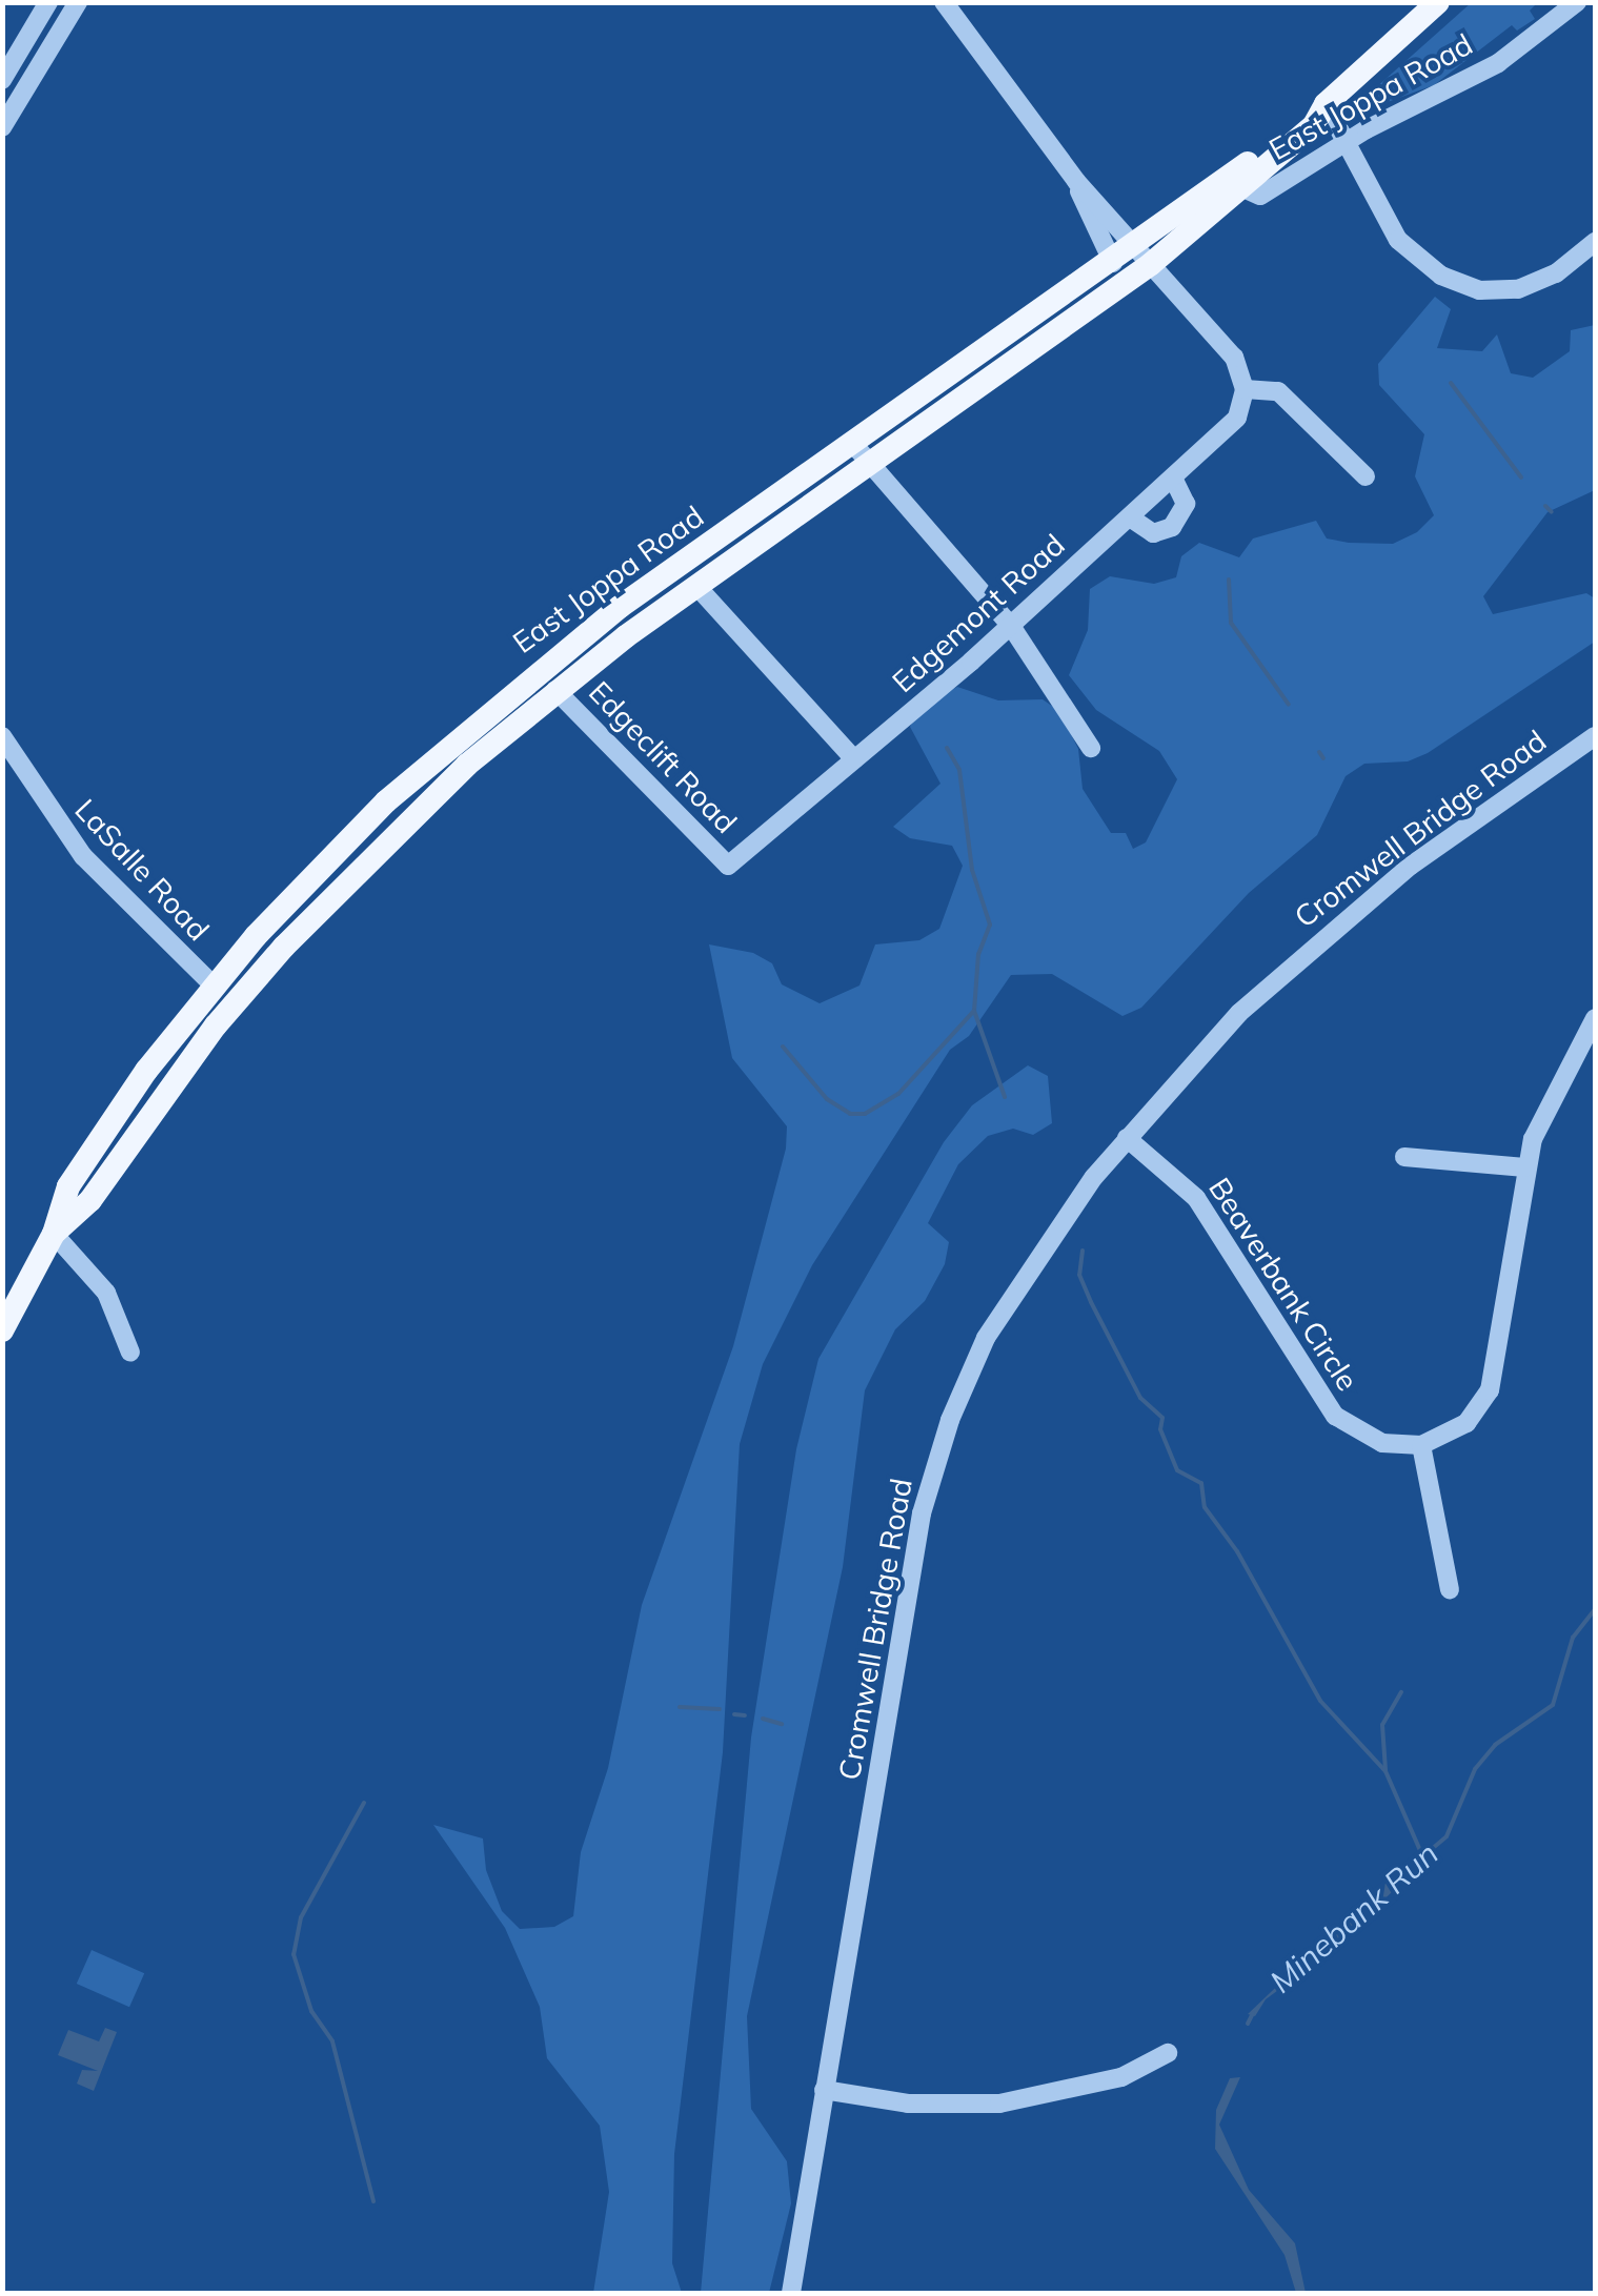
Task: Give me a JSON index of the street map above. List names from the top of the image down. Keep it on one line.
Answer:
{"streets":{"main road":["East Joppa Road"],"street":["Edgemont Road","Edgeclift Road","Cromwell Bridge Road","LaSalle Road","Beaverbank Circle"]},"crossings":[["East Joppa Road","Edgeclift Road"],["East Joppa Road","LaSalle Road"],["Edgemont Road","Edgeclift Road"],["Cromwell Bridge Road","Beaverbank Circle"]],"water":["Minebank Run"]}
